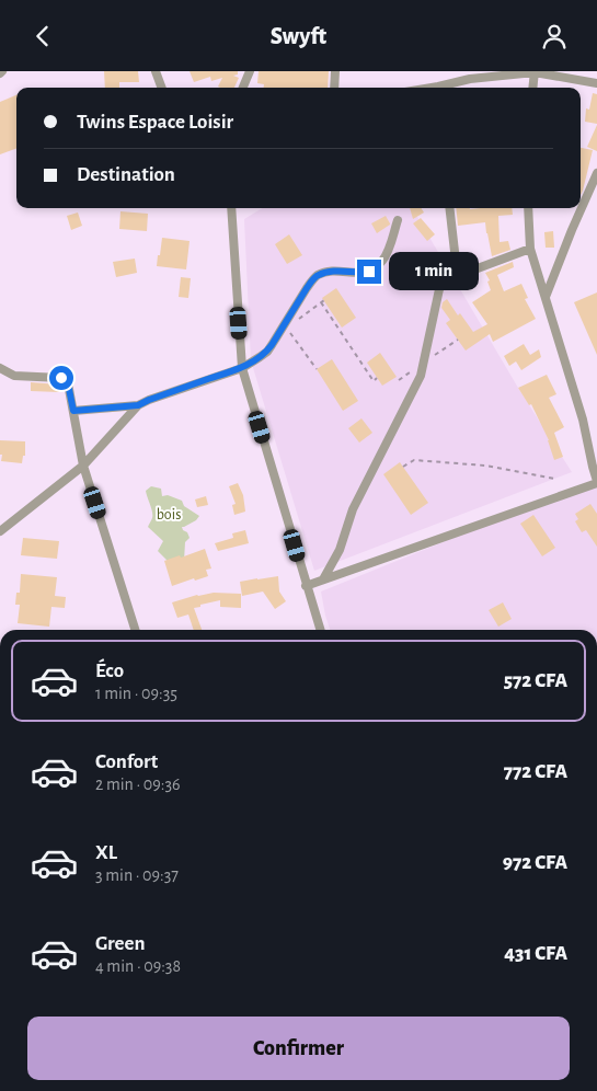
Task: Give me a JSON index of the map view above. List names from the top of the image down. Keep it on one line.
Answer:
{"parks":["bois"],"page":{"header":"Swyft","banner":["Twins Espace Loisir","Destination"],"bubble":"1 min","list":[{"name":"Éco","note":"1 min · 09:35","value":"572 CFA"},{"name":"Confort","note":"2 min · 09:36","value":"772 CFA"},{"name":"XL","note":"3 min · 09:37","value":"972 CFA"},{"name":"Green","note":"4 min · 09:38","value":"431 CFA"}],"buttons":"Confirmer"}}
